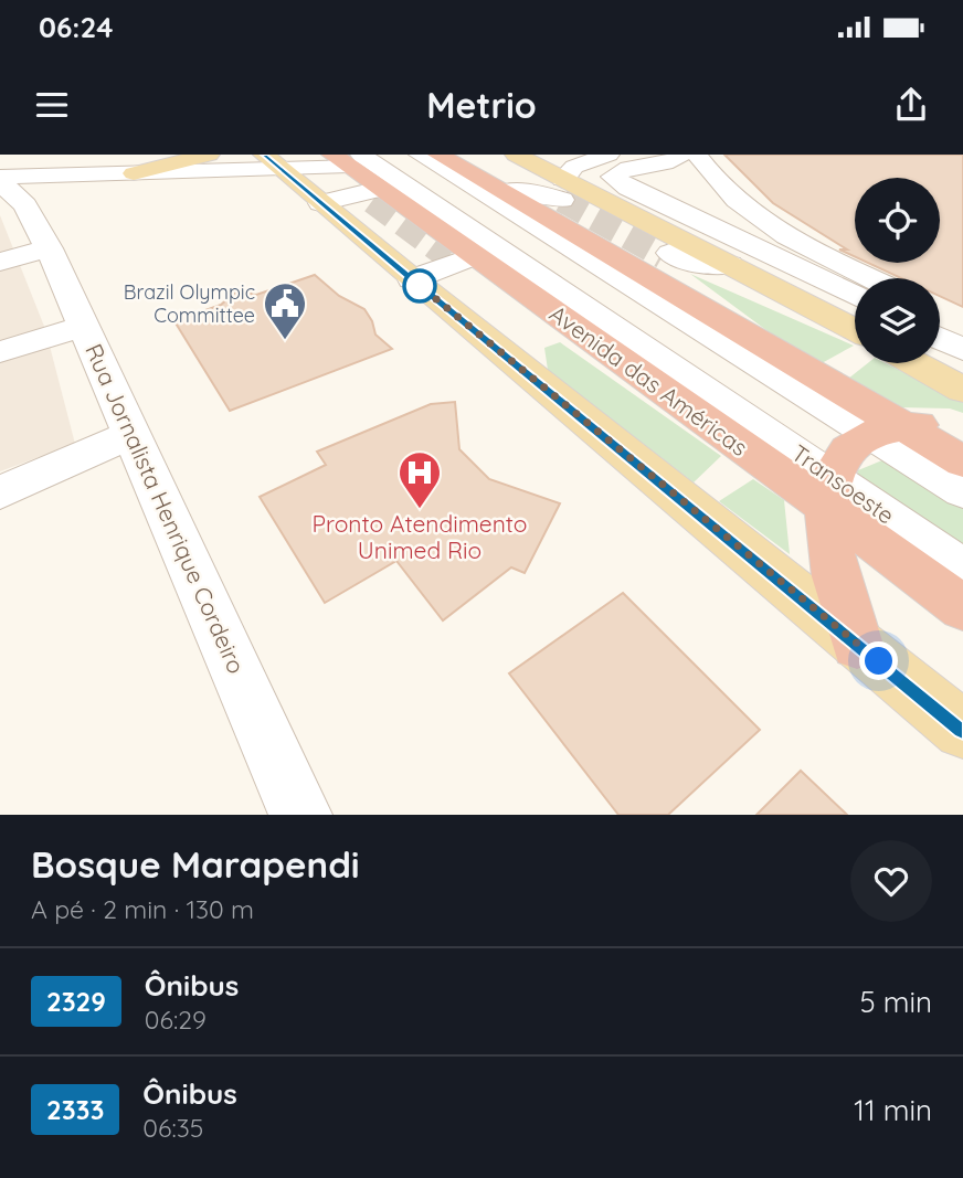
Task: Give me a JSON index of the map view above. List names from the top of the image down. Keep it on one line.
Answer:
{"streets":{"highway":["Avenida das Américas"],"street":["Transoeste","Rua Jornalista Henrique Cordeiro"]},"crossings":[["Avenida das Américas","Transoeste"]],"places":{"public building":["Brazil Olympic Committee"],"hospital":["Pronto Atendimento Unimed Rio"]},"lines":["bus line 2329"],"page":{"status":"06:24","header":"Metrio","heading":["Bosque Marapendi","A pé · 2 min · 130 m"],"list":[{"mark":"2329","name":"Ônibus","note":"06:29","value":"5 min"},{"mark":"2333","name":"Ônibus","note":"06:35","value":"11 min"}]}}
